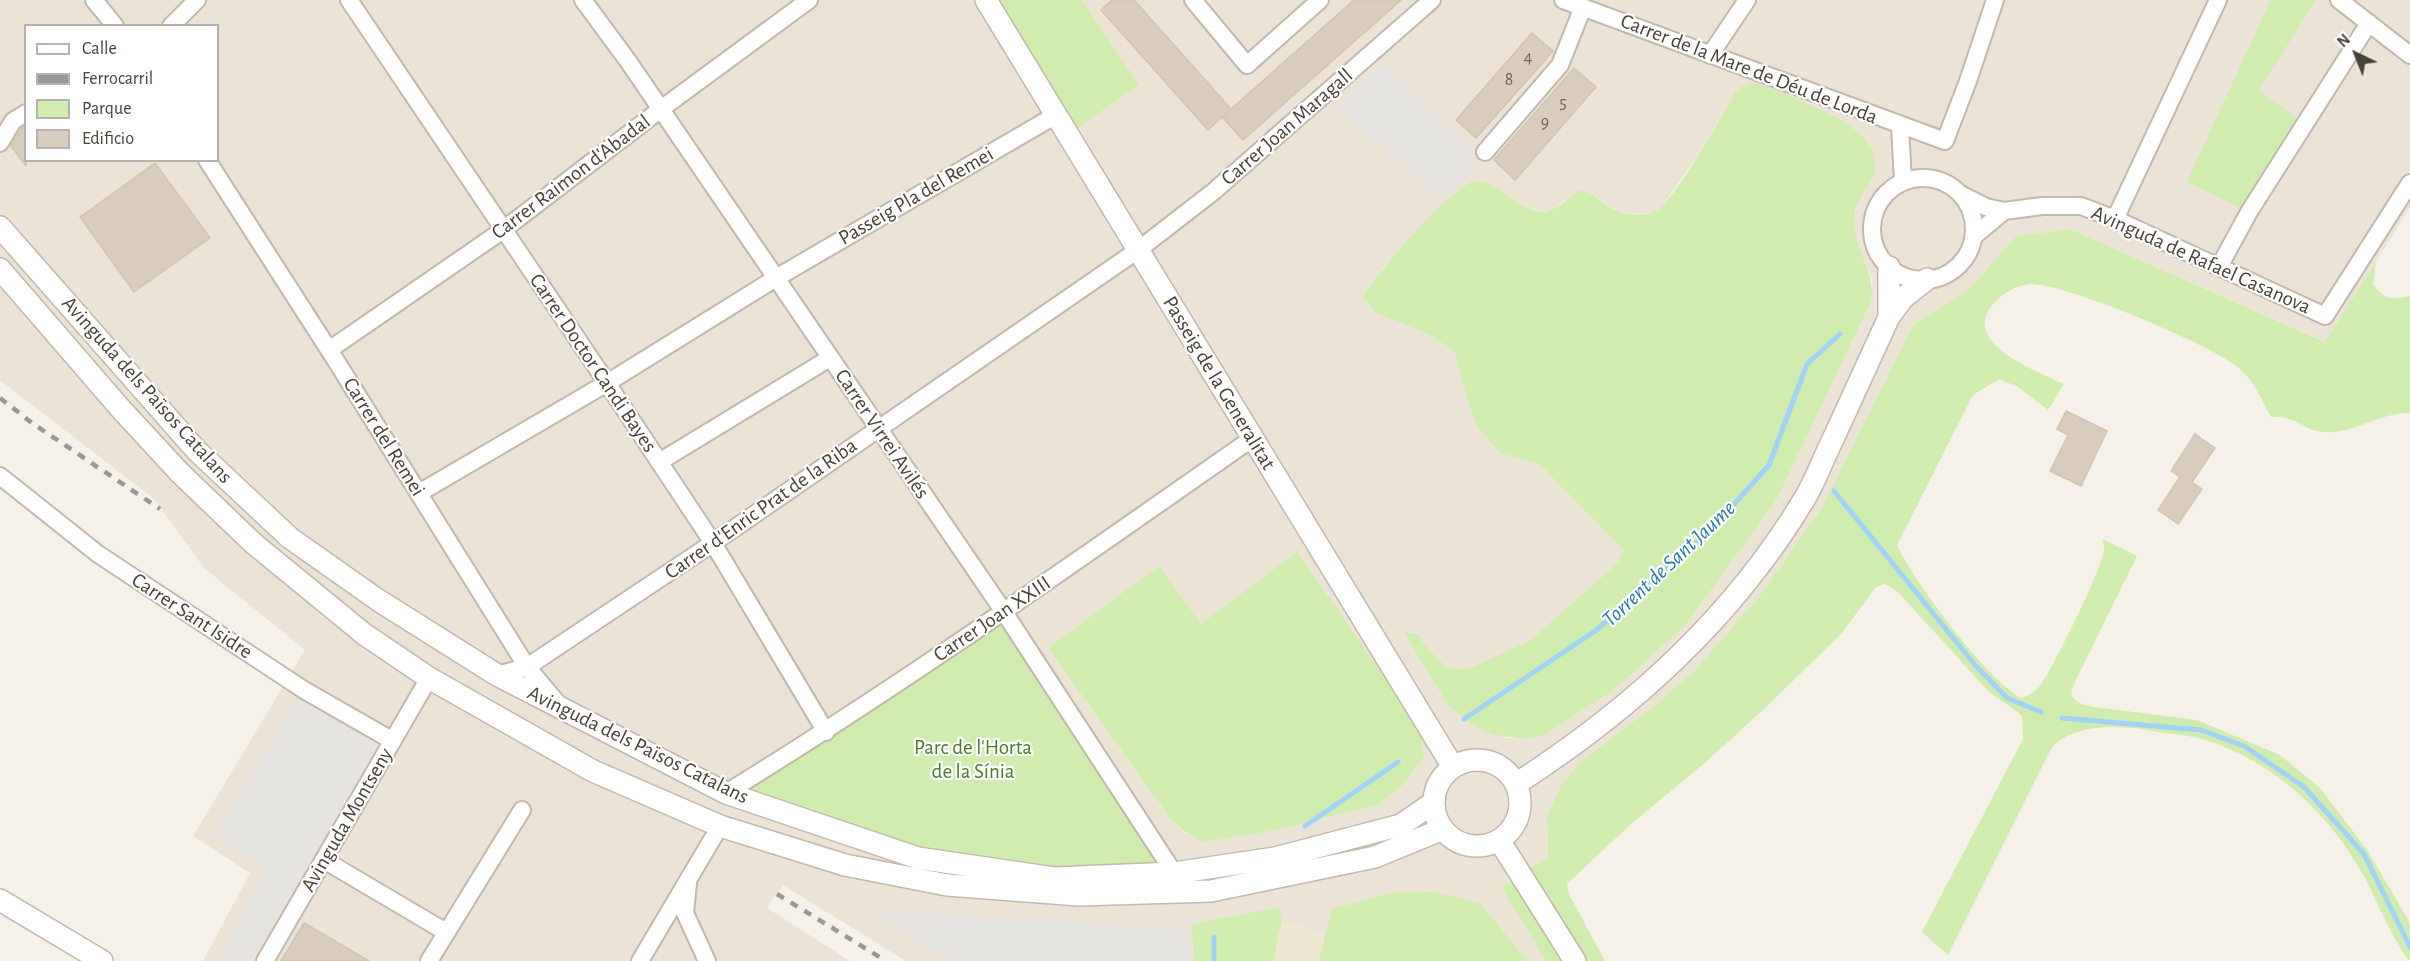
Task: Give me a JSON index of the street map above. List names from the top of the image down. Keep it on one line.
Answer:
{"streets":{"street":["Carrer de la Mare de Déu de Lorda","Carrer Joan Maragall","Carrer Raimon d'Abadal","Passeig Pla del Remei","Avinguda de Rafael Casanova","Carrer Doctor Candi Bayes","Passeig de la Generalitat","Avinguda dels Països Catalans","Carrer Virrei Avilés","Carrer del Remei","Carrer d'Enric Prat de la Riba","Carrer Sant Isidre","Carrer Joan XXIII","Avinguda Montseny"]},"crossings":[["Carrer de la Mare de Déu de Lorda","Avinguda de Rafael Casanova"],["Carrer Joan Maragall","Passeig de la Generalitat"],["Carrer Joan Maragall","Carrer d'Enric Prat de la Riba"],["Carrer Raimon d'Abadal","Carrer Doctor Candi Bayes"],["Carrer Raimon d'Abadal","Carrer Virrei Avilés"],["Carrer Raimon d'Abadal","Carrer del Remei"],["Passeig Pla del Remei","Carrer Doctor Candi Bayes"],["Passeig Pla del Remei","Passeig de la Generalitat"],["Passeig Pla del Remei","Carrer Virrei Avilés"],["Passeig Pla del Remei","Carrer del Remei"],["Carrer Doctor Candi Bayes","Carrer d'Enric Prat de la Riba"],["Carrer Doctor Candi Bayes","Carrer Joan XXIII"],["Passeig de la Generalitat","Avinguda dels Països Catalans"],["Passeig de la Generalitat","Carrer d'Enric Prat de la Riba"],["Passeig de la Generalitat","Carrer Joan XXIII"],["Avinguda dels Països Catalans","Carrer Virrei Avilés"],["Avinguda dels Països Catalans","Carrer del Remei"],["Avinguda dels Països Catalans","Carrer d'Enric Prat de la Riba"],["Avinguda dels Països Catalans","Carrer Joan XXIII"],["Avinguda dels Països Catalans","Avinguda Montseny"],["Carrer Virrei Avilés","Carrer d'Enric Prat de la Riba"],["Carrer Virrei Avilés","Carrer Joan XXIII"],["Carrer del Remei","Carrer d'Enric Prat de la Riba"],["Carrer Sant Isidre","Avinguda Montseny"]],"water":["Torrent de Sant Jaume"],"parks":["Parc de l'Horta de la Sínia"],"house_numbers":["4","8","5","9"],"legend":["Calle","Ferrocarril","Parque","Edificio"],"north":"top left"}
